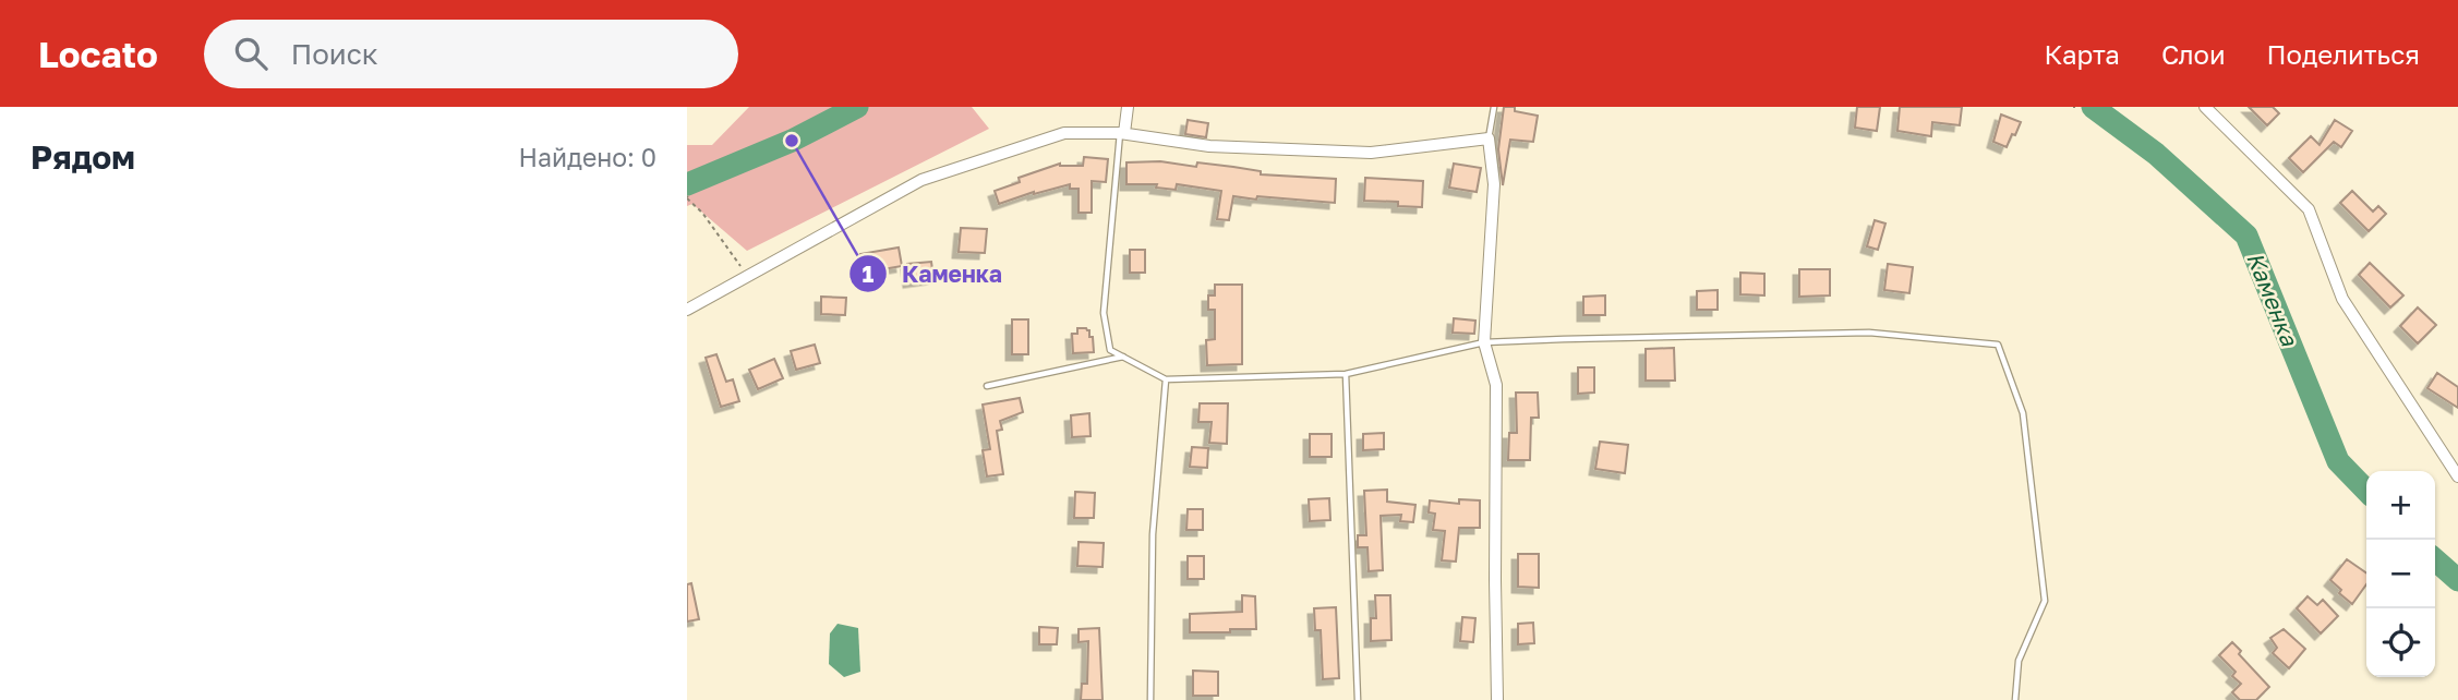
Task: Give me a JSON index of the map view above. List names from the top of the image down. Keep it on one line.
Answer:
{"water":["Каменка"],"places":["Каменка"],"page":{"header":"Locato","search":"Поиск","nav":["Карта","Слои","Поделиться"],"heading":["Рядом","Найдено: 0"],"map_buttons":["+","−"]}}
